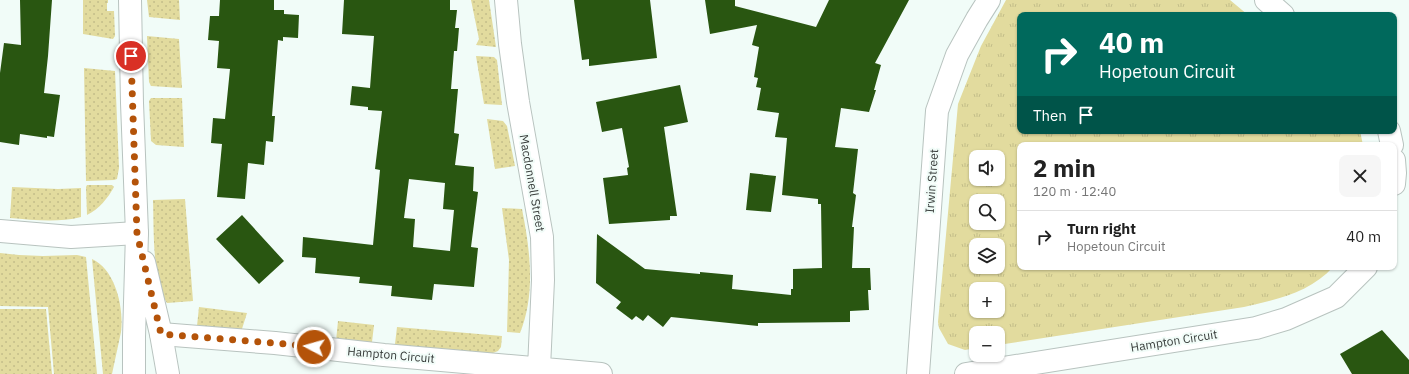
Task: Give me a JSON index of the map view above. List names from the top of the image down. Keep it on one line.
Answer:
{"streets":{"street":["Irwin Street","Macdonnell Street","Hampton Circuit"]},"crossings":[["Macdonnell Street","Hampton Circuit"]],"page":{"turn":["40 m","Hopetoun Circuit"],"then":"Then","heading":["2 min","120 m · 12:40"],"map_buttons":["+","−"],"list":[{"name":"Turn right","note":"Hopetoun Circuit","value":"40 m"}]}}
